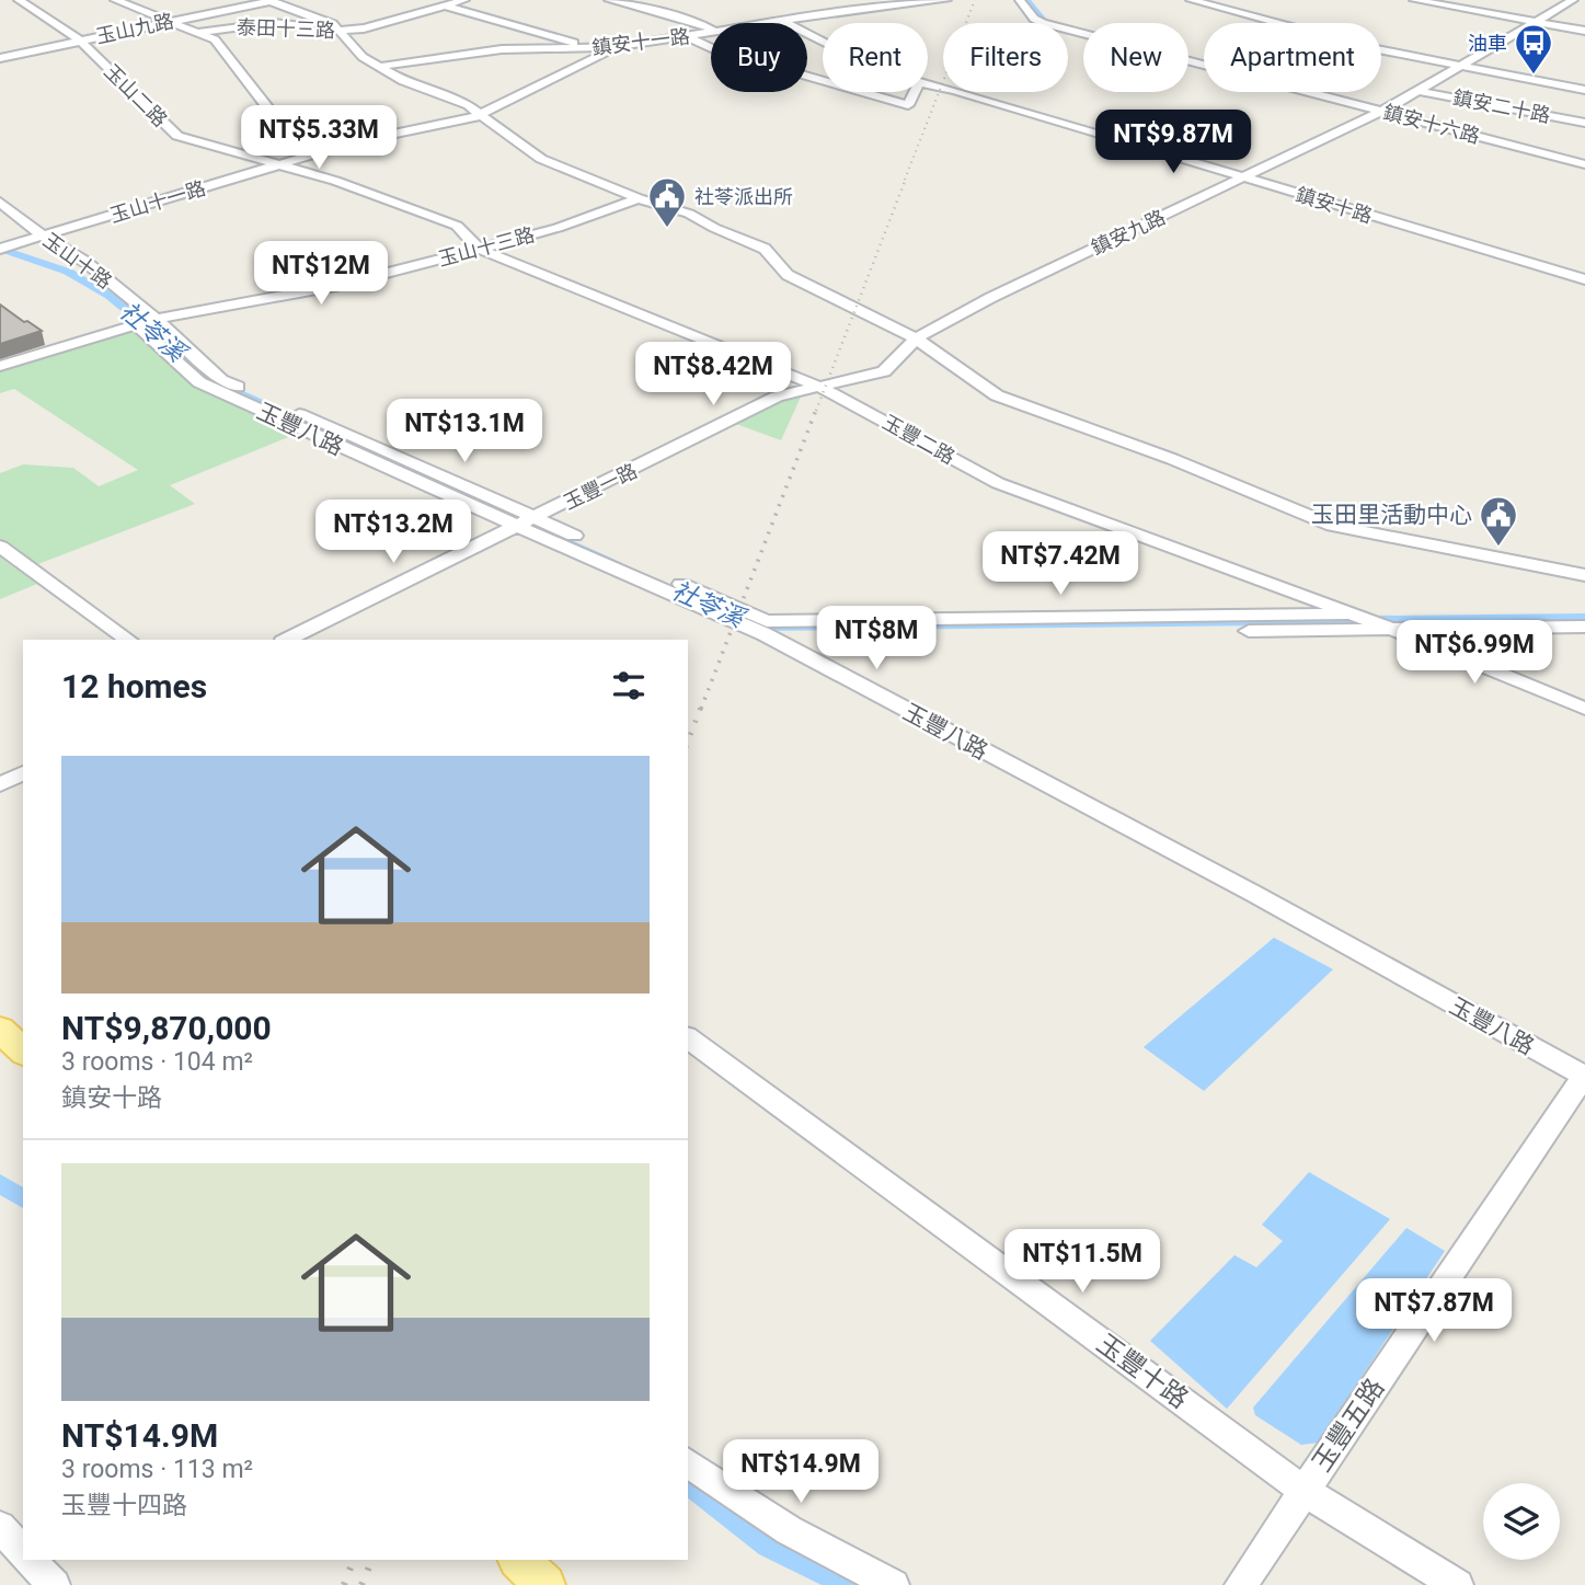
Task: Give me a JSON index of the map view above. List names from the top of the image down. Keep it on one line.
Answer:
{"streets":{"street":["玉山九路","泰田十三路","鎮安十一路","玉山二路","鎮安二十路","鎮安十六路","玉山十一路","鎮安十路","鎮安九路","玉山十三路","玉山十路","玉豐八路","玉豐二路","玉豐一路","玉豐十路","玉豐五路"]},"crossings":[["玉山九路","玉山二路"],["鎮安十一路","玉山十一路"],["鎮安十一路","鎮安十路"],["玉山二路","玉山十一路"],["玉山二路","玉山十三路"],["玉山二路","玉豐二路"],["鎮安二十路","鎮安九路"],["鎮安十六路","鎮安九路"],["玉山十一路","玉山十路"],["鎮安十路","鎮安九路"],["鎮安九路","玉豐一路"],["玉山十三路","玉山十路"],["玉山十三路","玉豐八路"],["玉山十三路","玉豐二路"],["玉山十路","玉豐八路"],["玉豐八路","玉豐一路"],["玉豐八路","玉豐五路"],["玉豐二路","玉豐一路"],["玉豐十路","玉豐五路"]],"water":["社苓溪"],"places":{"bus stop":["油車"],"public building":["社苓派出所","玉田里活動中心"]},"page":{"chip":["Buy","Rent","Filters","New","Apartment"],"price":["NT$5.33M","NT$9.87M","NT$12M","NT$8.42M","NT$13.1M","NT$13.2M","NT$7.42M","NT$8M","NT$6.99M","NT$11.5M","NT$7.87M","NT$14.9M"],"heading":"12 homes","list":[{"name":"NT$9,870,000","note":"3 rooms · 104 m² · 鎮安十路"},{"name":"NT$14.9M","note":"3 rooms · 113 m² · 玉豐十四路"}]}}
